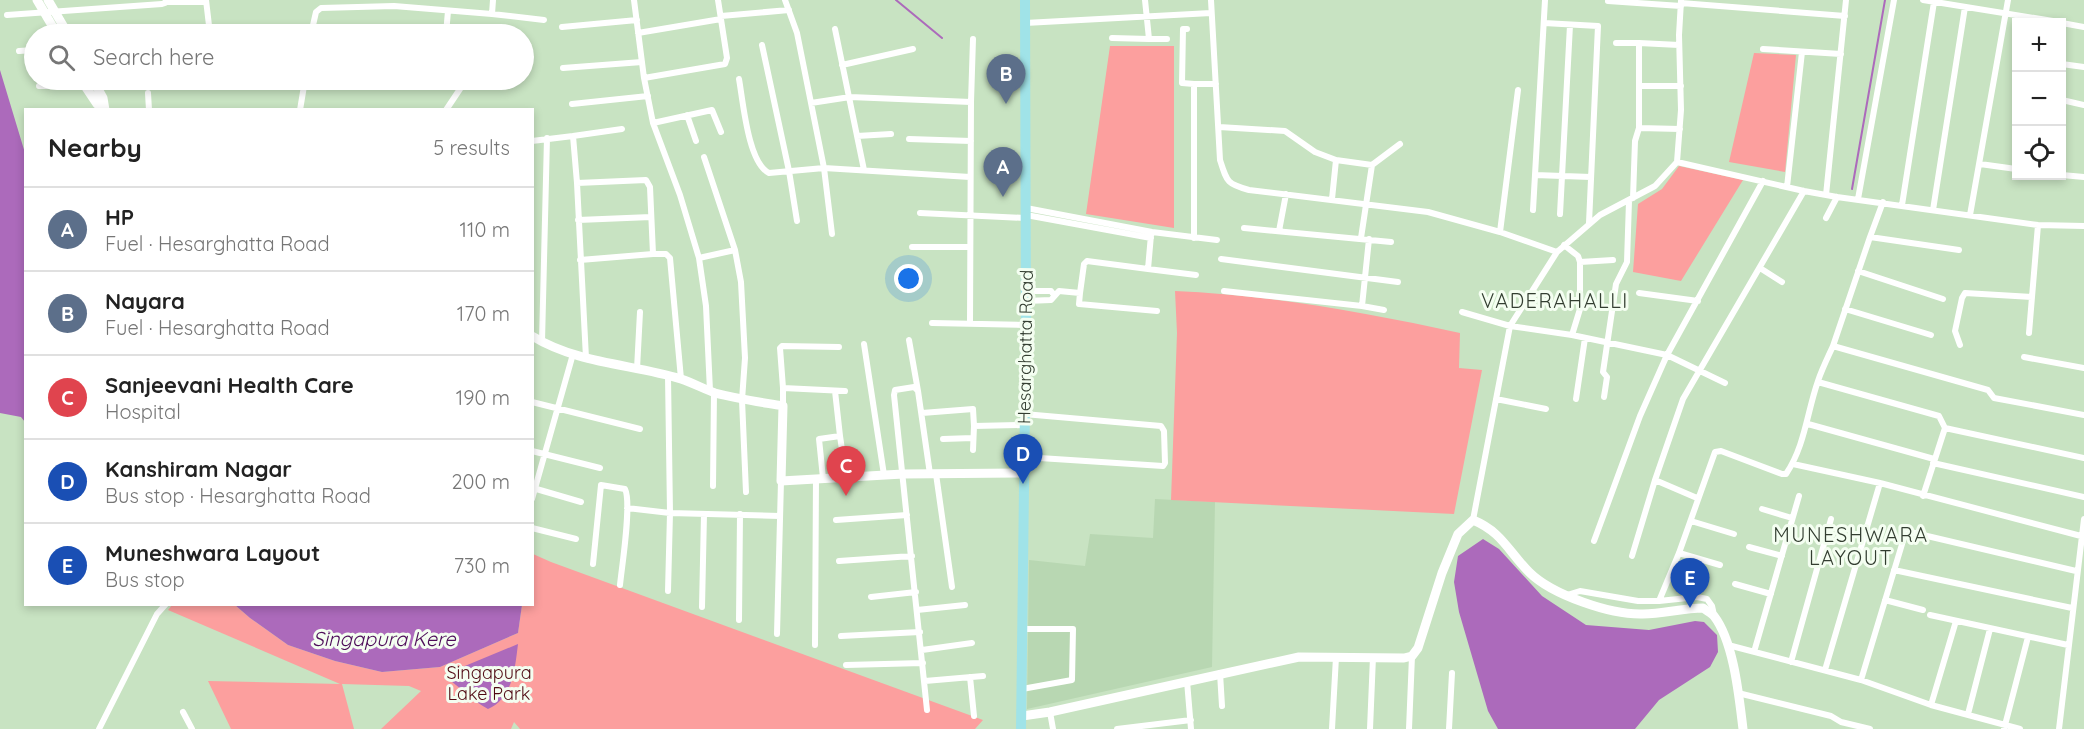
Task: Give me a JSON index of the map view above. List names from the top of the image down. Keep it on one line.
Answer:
{"streets":{"main road":["Hesarghatta Road"]},"districts":["VADERAHALLI","MUNESHWARA LAYOUT"],"water":["Singapura Kere"],"parks":["Singapura Lake Park"],"page":{"map_buttons":["+","−"],"search":"Search here","pins":["B","A","D","C","E"],"heading":["Nearby","5 results"],"list":[{"mark":"A","name":"HP","note":"Fuel · Hesarghatta Road","value":"110 m"},{"mark":"B","name":"Nayara","note":"Fuel · Hesarghatta Road","value":"170 m"},{"mark":"C","name":"Sanjeevani Health Care","note":"Hospital","value":"190 m"},{"mark":"D","name":"Kanshiram Nagar","note":"Bus stop · Hesarghatta Road","value":"200 m"},{"mark":"E","name":"Muneshwara Layout","note":"Bus stop","value":"730 m"}]}}
